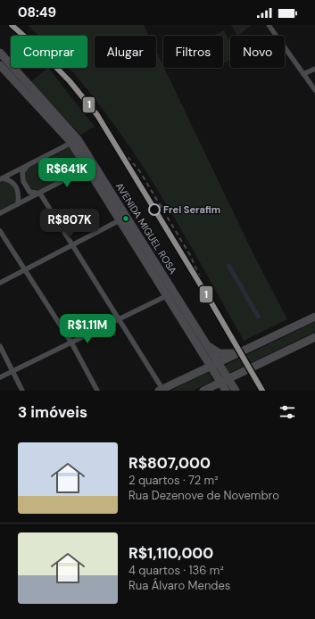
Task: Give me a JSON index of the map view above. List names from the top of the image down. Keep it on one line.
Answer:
{"streets":{"main road":["AVENIDA MIGUEL ROSA"]},"places":["Frei Serafim"],"lines":["transit line 1"],"page":{"status":"08:49","chip":["Comprar","Alugar","Filtros","Novo"],"price":["R$641K","R$807K","R$1.11M"],"heading":"3 imóveis","list":[{"name":"R$807,000","note":"2 quartos · 72 m² · Rua Dezenove de Novembro"},{"name":"R$1,110,000","note":"4 quartos · 136 m² · Rua Álvaro Mendes"}]}}
